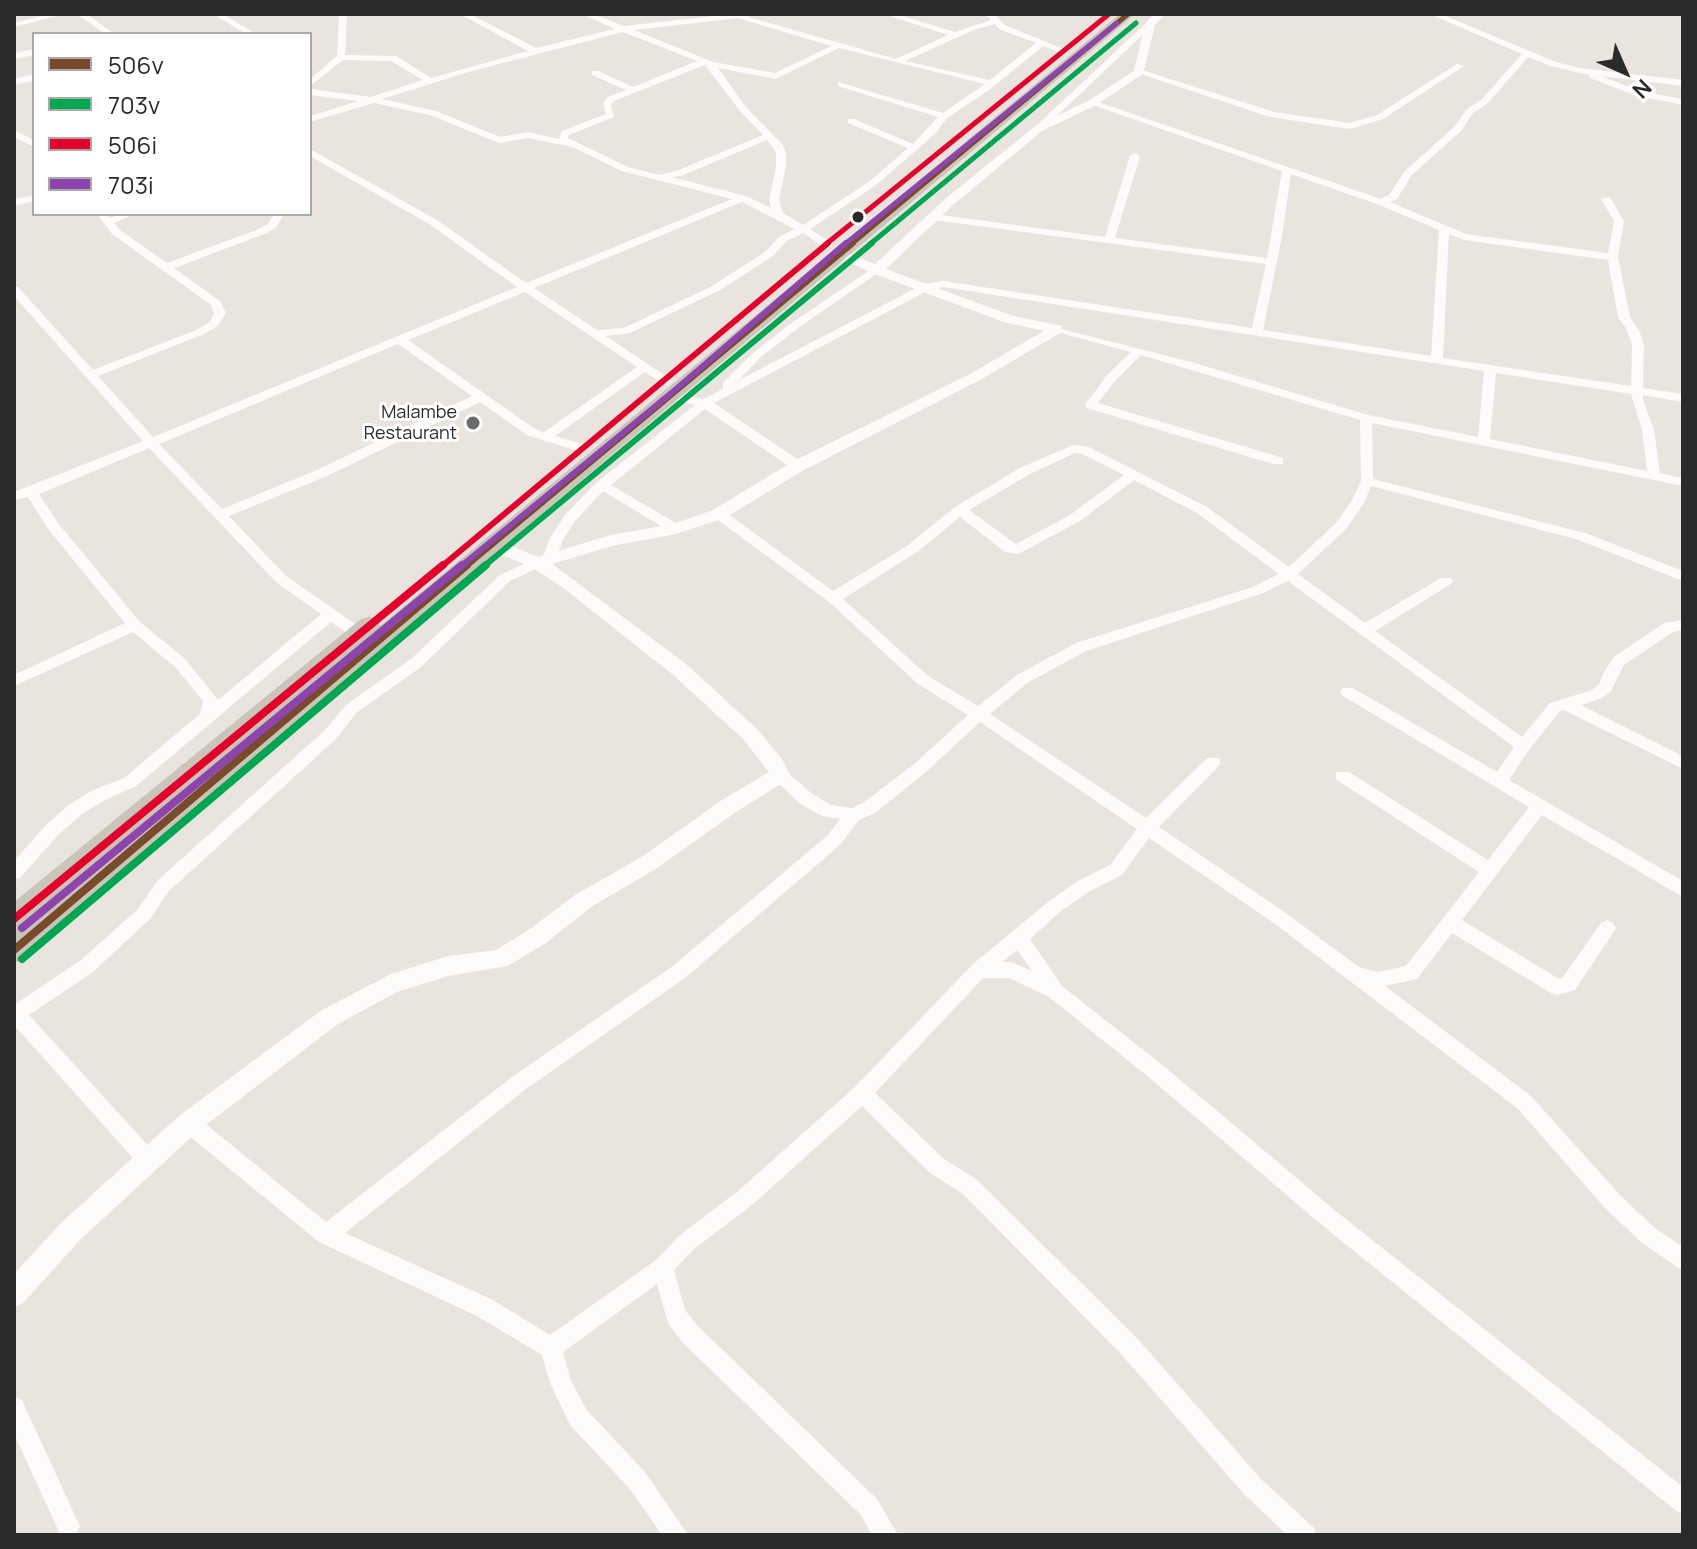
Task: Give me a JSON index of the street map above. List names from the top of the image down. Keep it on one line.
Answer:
{"places":["Malambe Restaurant"],"lines":["transit line 506v","transit line 506i","transit line 703v","transit line 703i"],"legend":["506v","703v","506i","703i"],"north":"bottom right"}
